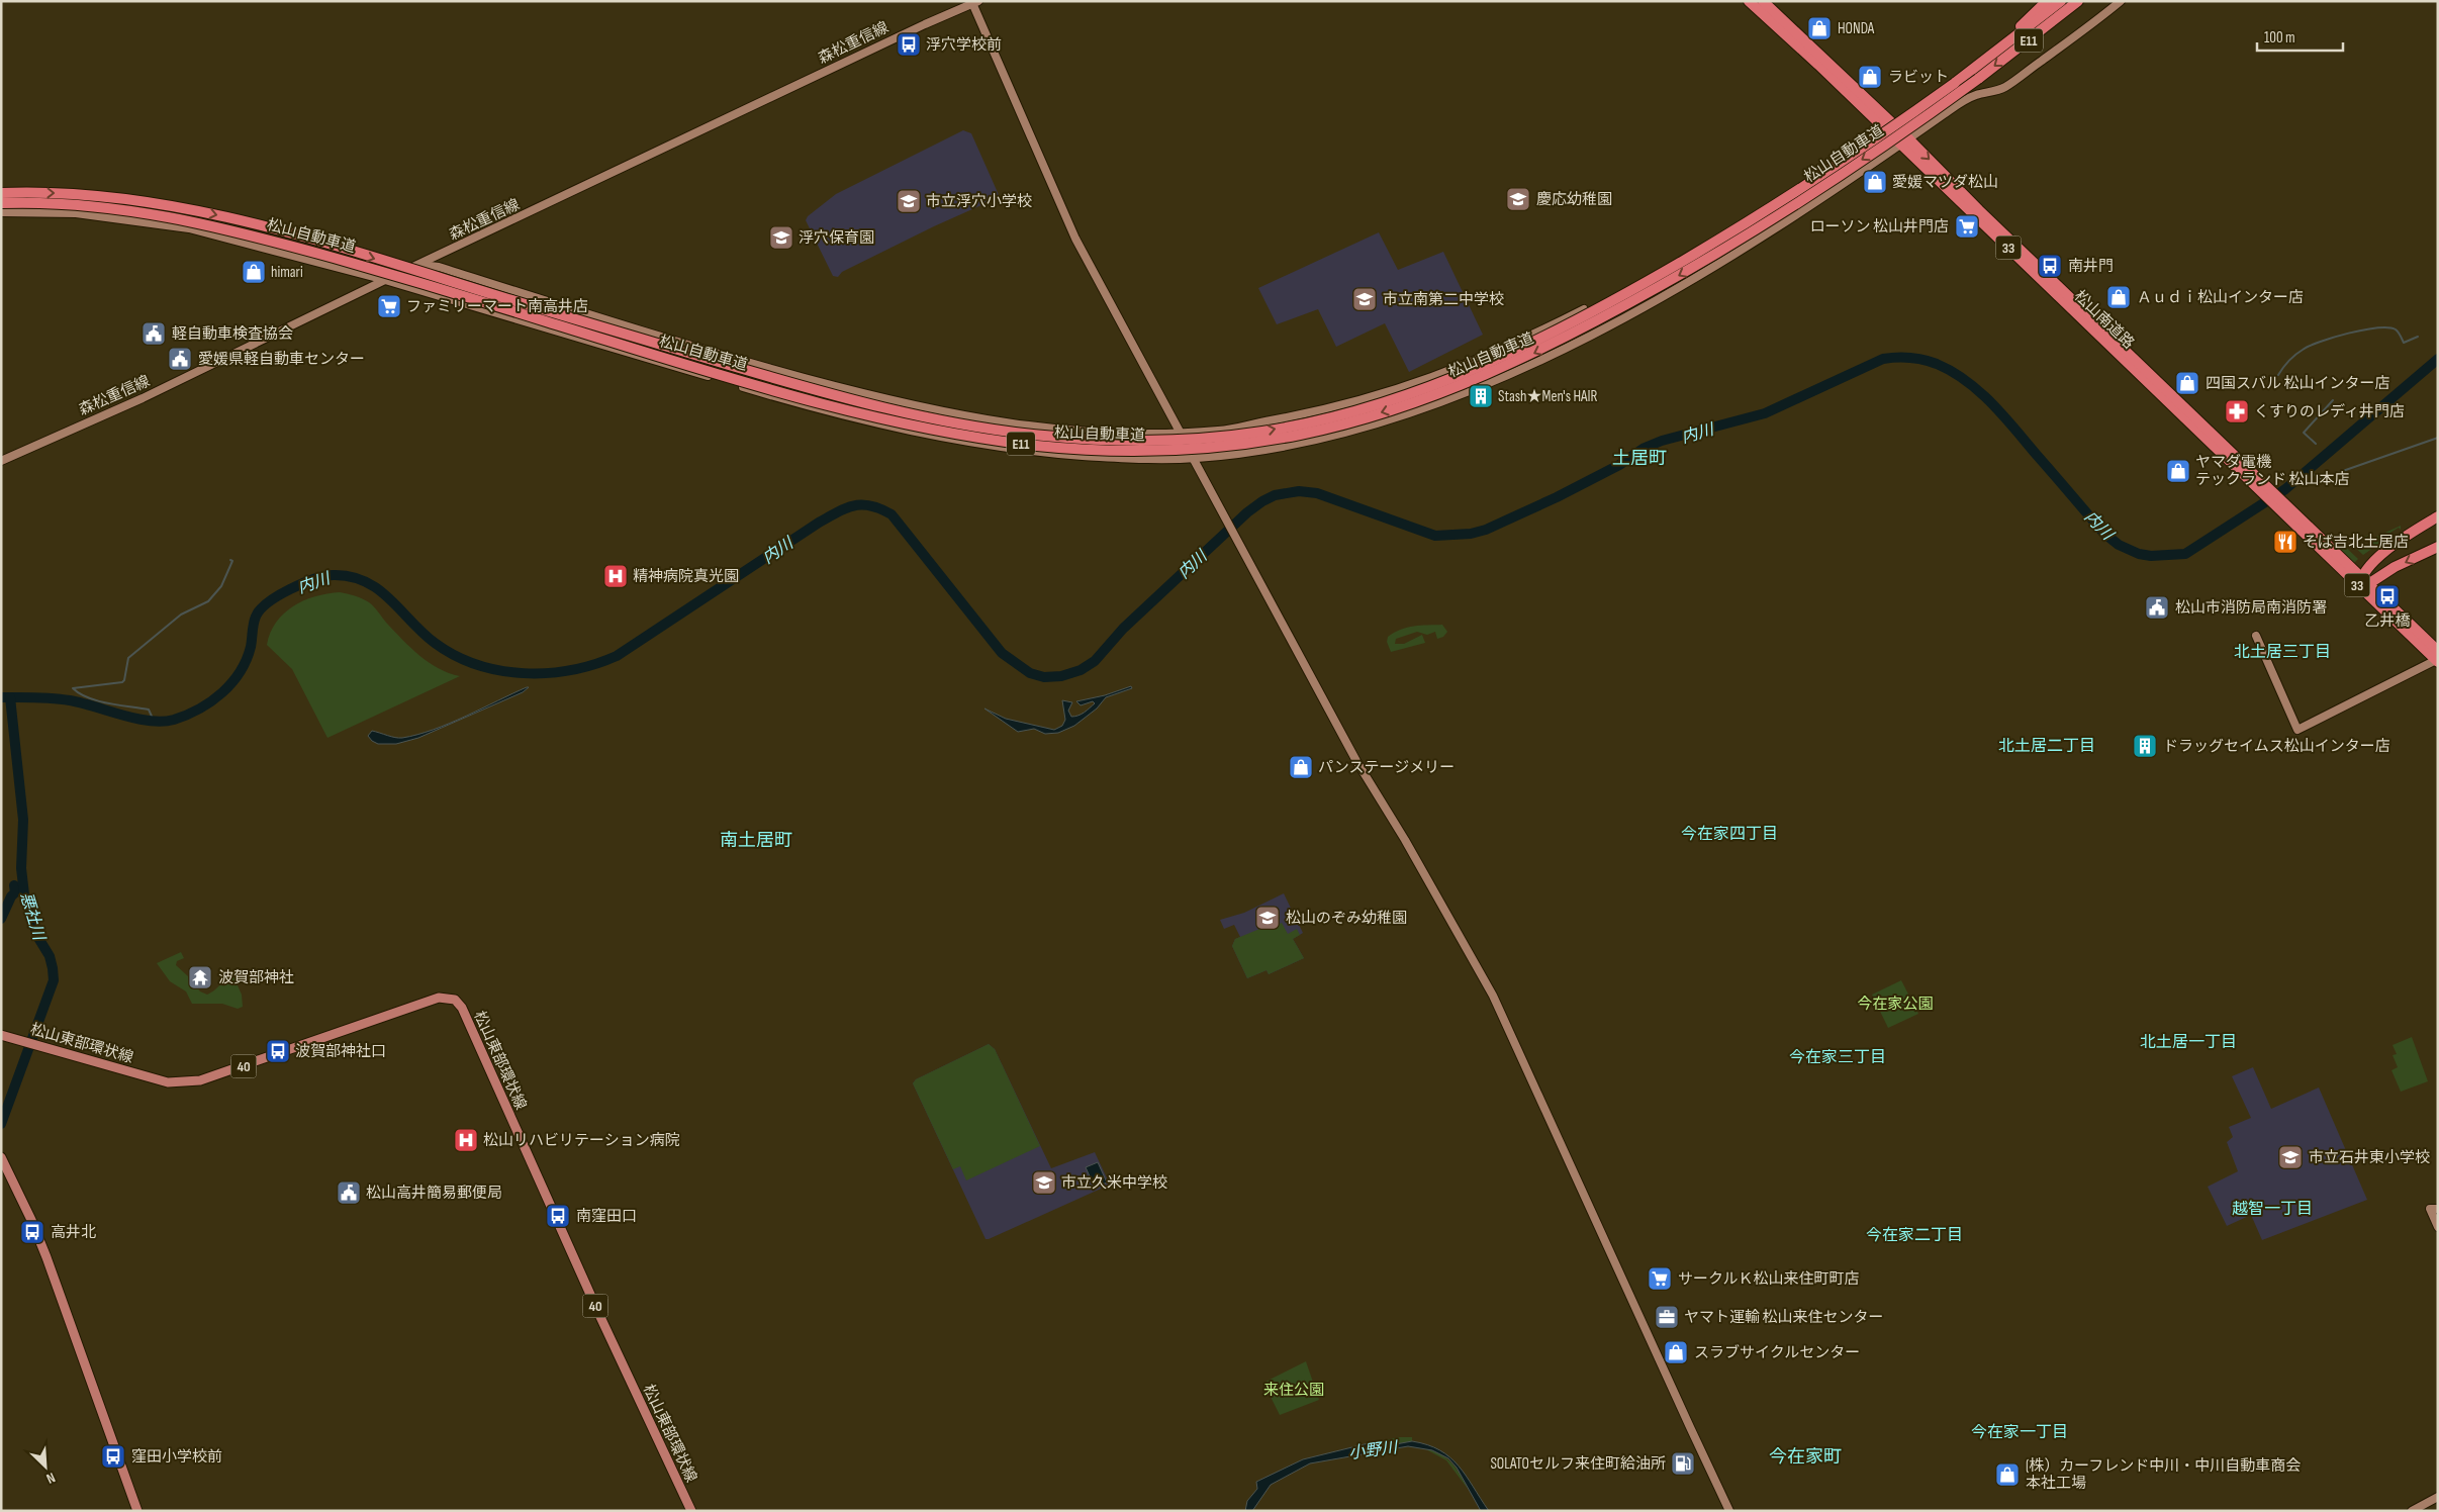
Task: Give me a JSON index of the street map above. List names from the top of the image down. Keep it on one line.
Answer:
{"streets":{"highway":["E11","松山自動車道","33","松山南道路"],"main road":["松山東部環状線","40"],"street":["森松重信線"]},"crossings":[["33","松山南道路"]],"districts":["土居町","北土居三丁目","北土居二丁目","今在家四丁目","南土居町","北土居一丁目","今在家三丁目","越智一丁目","今在家二丁目","今在家一丁目","今在家町"],"water":["内川","悪社川","小野川"],"parks":["今在家公園","来住公園"],"places":{"shop":["HONDA","ラビット","愛媛マツダ松山","himari","Ａｕｄｉ松山インター店","四国スバル 松山インター店","ヤマダ電機 テックランド 松山本店","パンステージメリー","スラブサイクルセンター","(株）カーフレンド中川・中川自動車商会 本社工場"],"bus stop":["浮穴学校前","南井門","乙井橋","波賀部神社口","南窪田口","高井北","窪田小学校前"],"school or university":["慶応幼稚園","市立浮穴小学校","浮穴保育園","市立南第二中学校","松山のぞみ幼稚園","市立石井東小学校","市立久米中学校"],"supermarket":["ローソン 松山井門店","ファミリーマート南高井店","サークルＫ松山来住町町店"],"public building":["軽自動車検査協会","愛媛県軽自動車センター","松山市消防局南消防署","松山高井簡易郵便局"],"building":["Stash★Men's HAIR","ドラッグセイムス松山インター店"],"pharmacy":["くすりのレディ井門店"],"restaurant":["そば吉北土居店"],"hospital":["精神病院真光園","松山リハビリテーション病院"],"temple":["波賀部神社"],"office":["ヤマト運輸 松山来住センター"],"fuel station":["SOLATOセルフ来住町給油所"]},"scale_bar":"100 m","north":"bottom right"}
